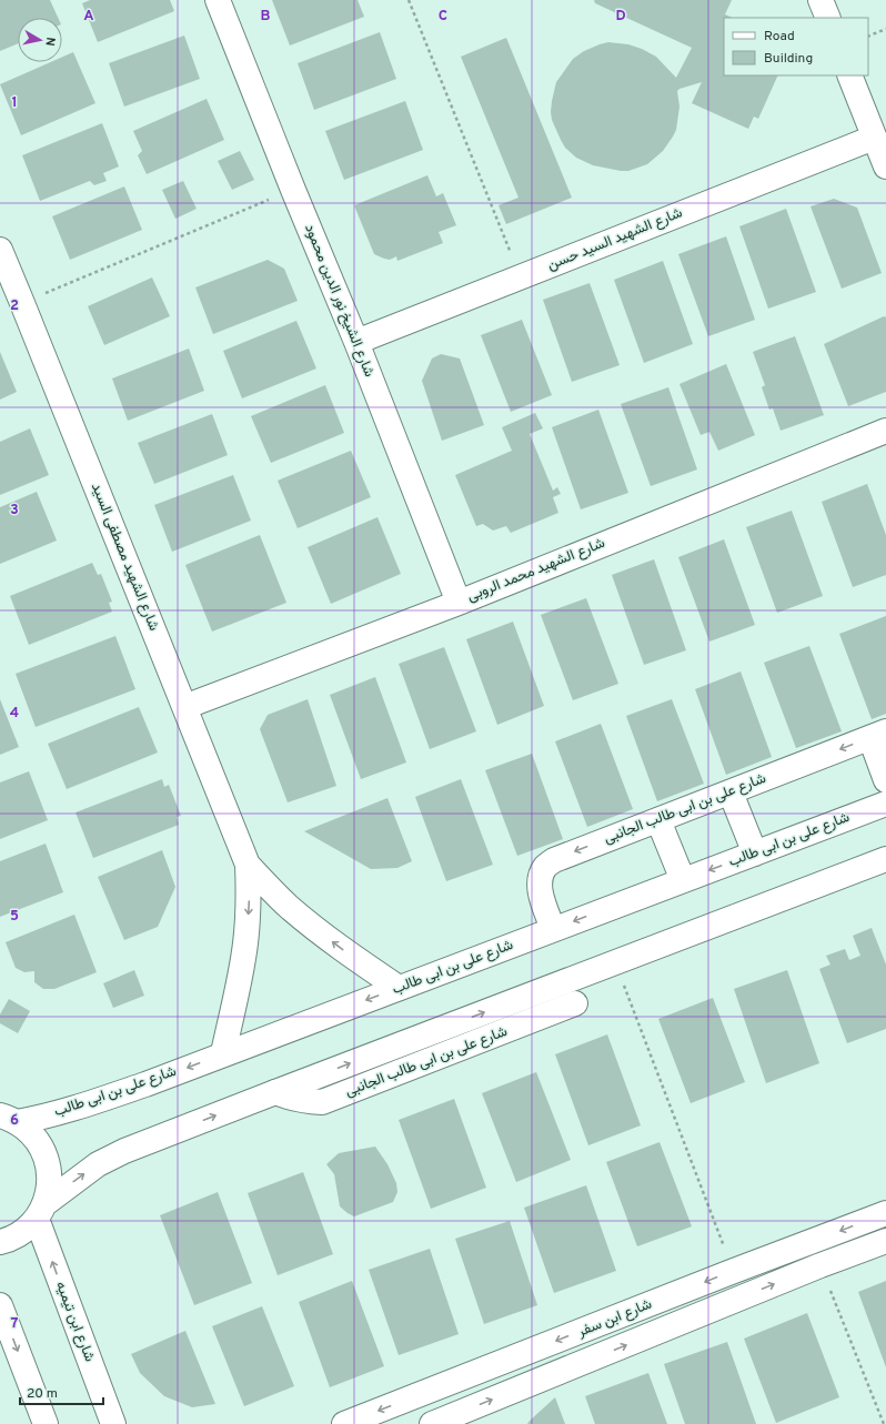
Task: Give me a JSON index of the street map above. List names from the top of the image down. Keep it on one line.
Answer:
{"streets":{"street":["شارع الشهيد السيد حسن","شارع الشيخ نور الدين محمود","شارع الشهيد مصطفى السيد","شارع الشهيد محمد الروبى","شارع على بن ابى طالب الجانبى","شارع على بن ابى طالب","شارع ابن سفر","شارع ابن تيميه"]},"crossings":[["شارع الشهيد السيد حسن","شارع الشيخ نور الدين محمود"],["شارع الشيخ نور الدين محمود","شارع الشهيد محمد الروبى"],["شارع الشهيد مصطفى السيد","شارع الشهيد محمد الروبى"],["شارع الشهيد مصطفى السيد","شارع على بن ابى طالب"],["شارع على بن ابى طالب الجانبى","شارع على بن ابى طالب"]],"legend":["Road","Building"],"scale_bar":"20 m","north":"right","grid":{"columns":["A","B","C","D"],"rows":["1","2","3","4","5","6","7"]}}
